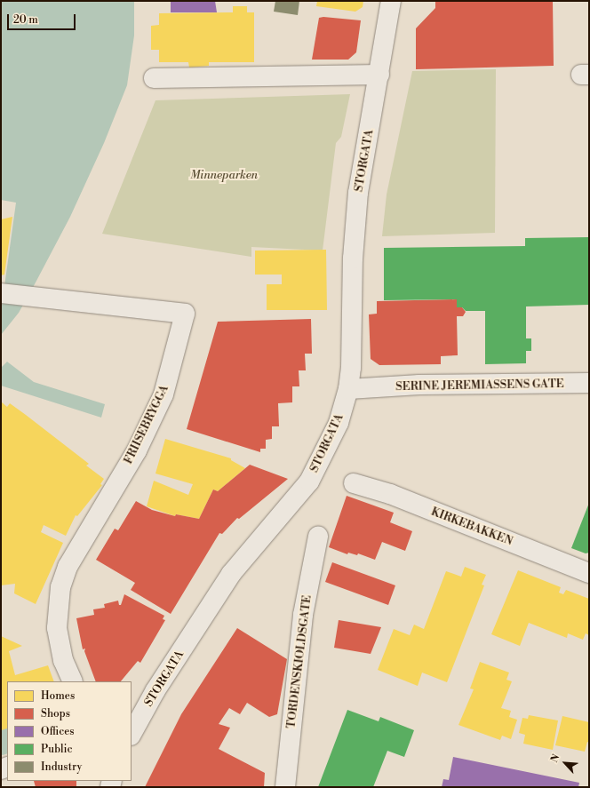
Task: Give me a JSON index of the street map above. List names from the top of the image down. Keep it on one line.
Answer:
{"streets":{"street":["STORGATA","SERINE JEREMIASSENS GATE","FRIISEBRYGGA","KIRKEBAKKEN","TORDENSKIOLDSGATE"]},"crossings":[["STORGATA","SERINE JEREMIASSENS GATE"]],"parks":["Minneparken"],"legend":["Homes","Shops","Offices","Public","Industry"],"scale_bar":"20 m","north":"top left"}
